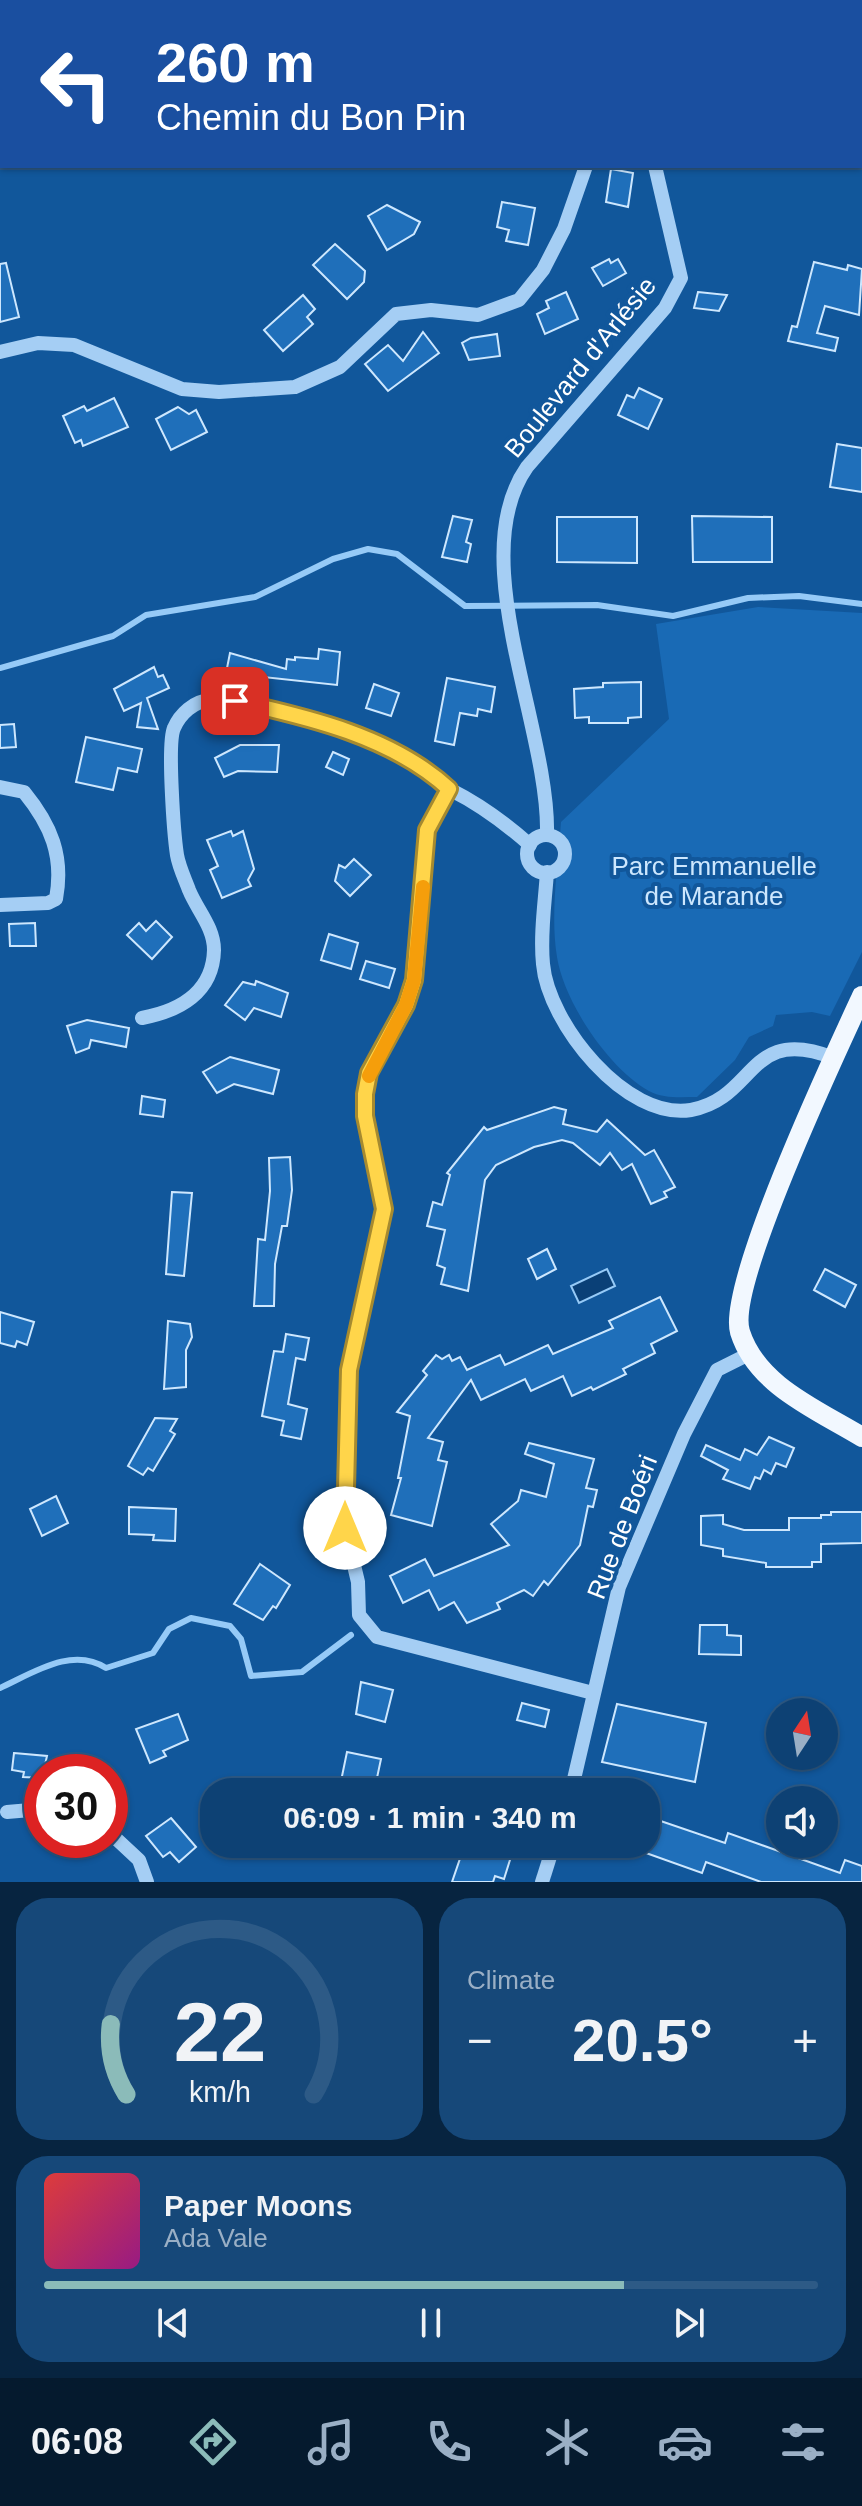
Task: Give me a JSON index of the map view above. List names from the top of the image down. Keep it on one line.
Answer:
{"streets":{"street":["Boulevard d'Arlésie","Rue de Boéri"]},"parks":["Parc Emmanuelle de Marande"],"north":"top","page":{"turn":["260 m","Chemin du Bon Pin"],"limit":"30","trip":"06:09 · 1 min · 340 m","tile":"Climate","heat":["−","20.5°","+"],"song":["Paper Moons","Ada Vale"],"tabs":"06:08","gauge":["22","km/h"]}}
